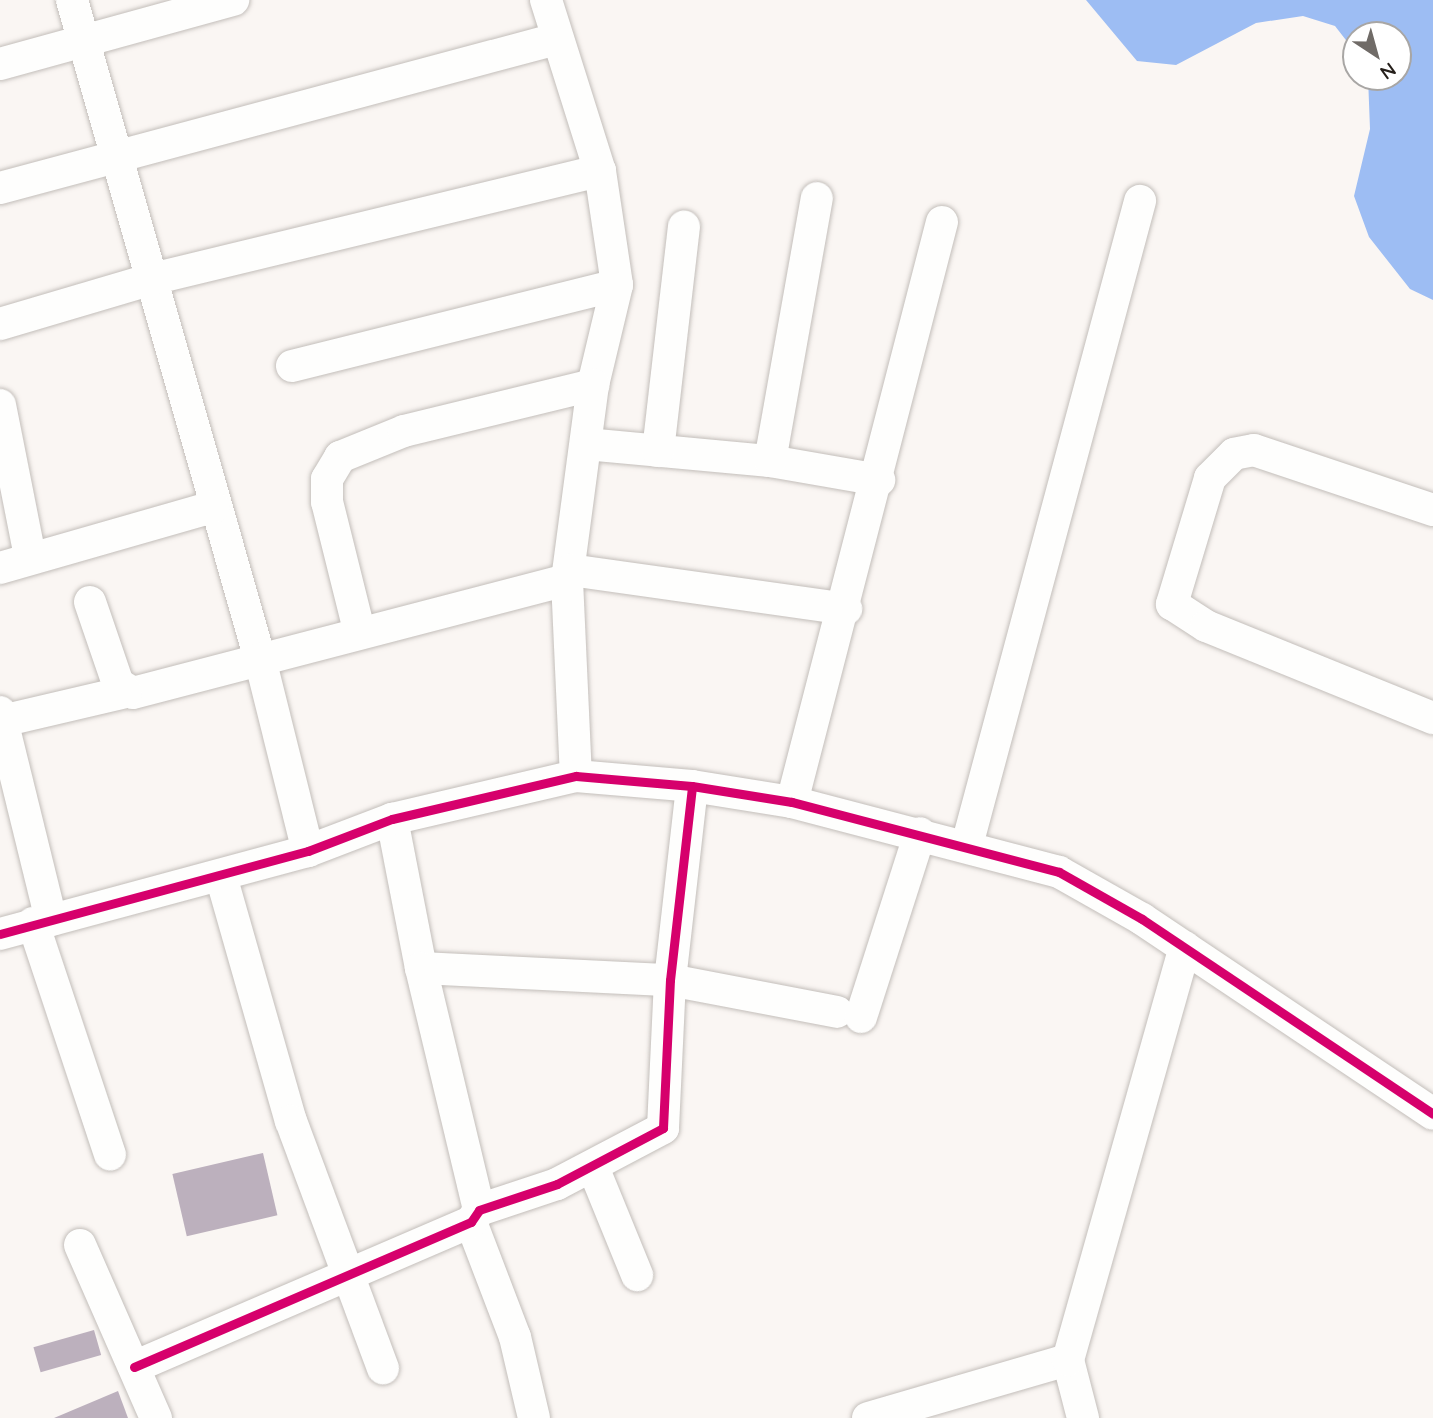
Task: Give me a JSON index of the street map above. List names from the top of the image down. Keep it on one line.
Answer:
{"north":"bottom right"}
